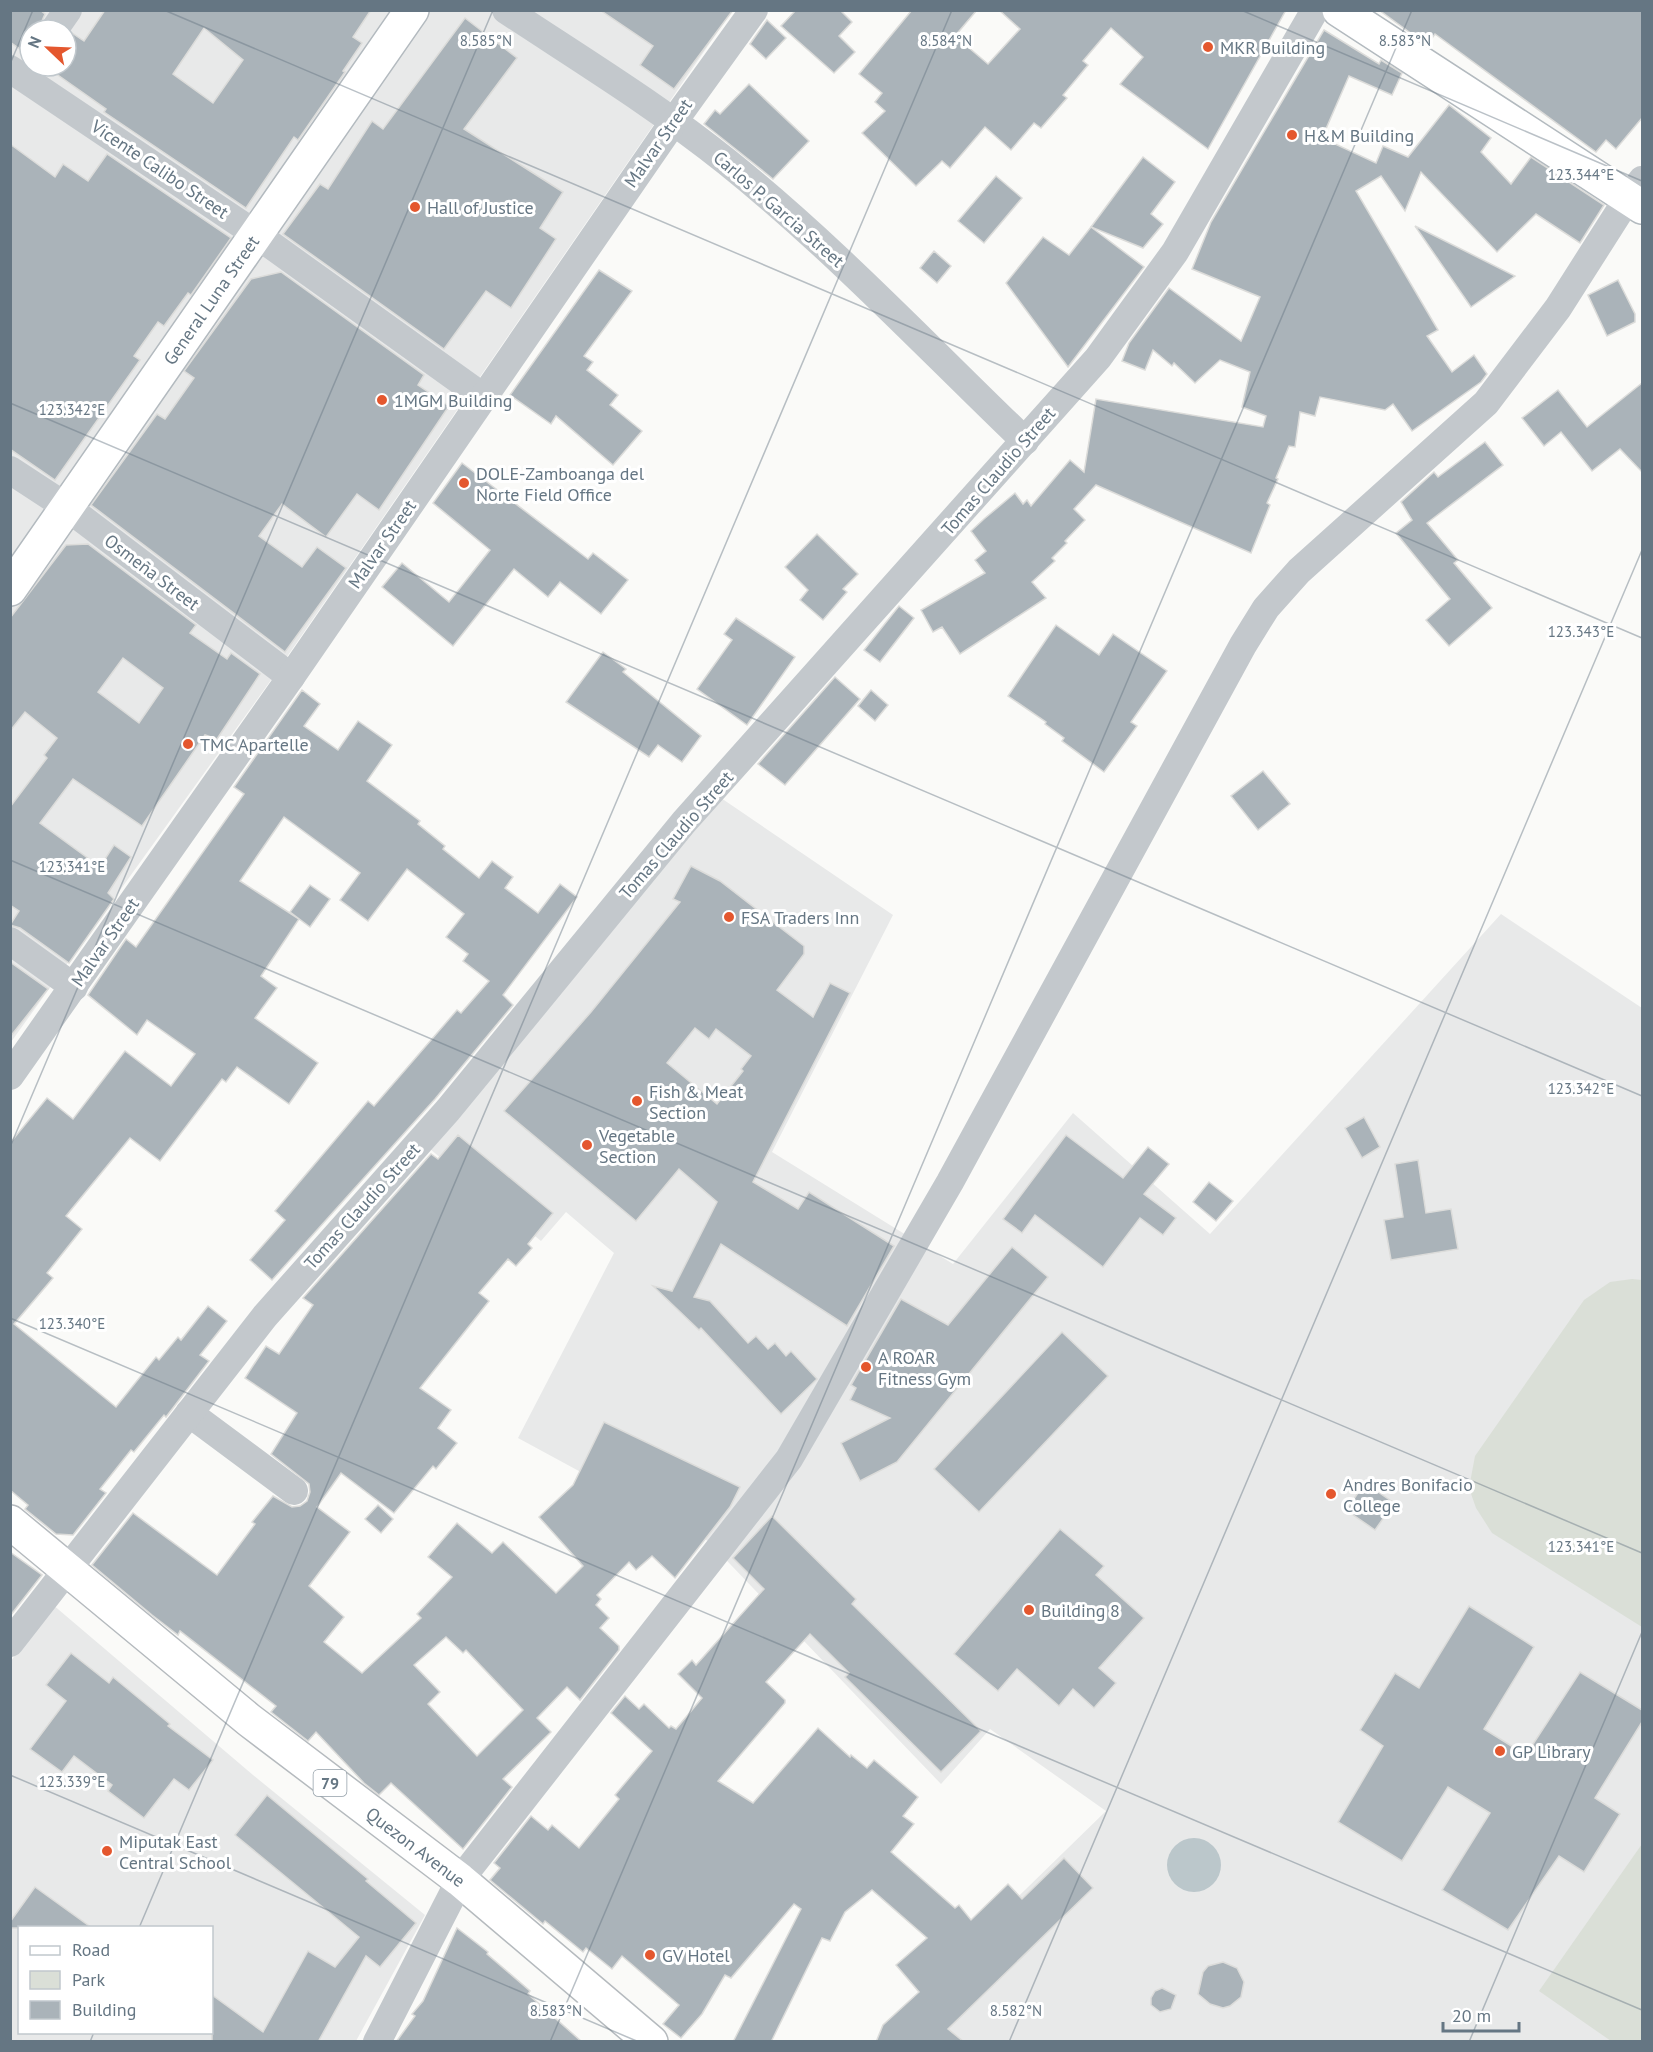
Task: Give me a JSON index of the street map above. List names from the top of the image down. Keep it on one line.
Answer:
{"streets":{"street":["Malvar Street","Vicente Calibo Street","Carlos P. Garcia Street","General Luna Street","Tomas Claudio Street","Osmeña Street","79","Quezon Avenue"]},"crossings":[["Malvar Street","Vicente Calibo Street"],["Malvar Street","Carlos P. Garcia Street"],["Malvar Street","Osmeña Street"],["Vicente Calibo Street","General Luna Street"],["Carlos P. Garcia Street","Tomas Claudio Street"],["General Luna Street","Osmeña Street"],["Tomas Claudio Street","Quezon Avenue"]],"places":["MKR Building","H&M Building","Hall of Justice","1MGM Building","DOLE-Zamboanga del Norte Field Office","TMC Apartelle","FSA Traders Inn","Fish & Meat Section","Vegetable Section","A ROAR Fitness Gym","Andres Bonifacio College","Building 8","GP Library","Miputak East Central School","GV Hotel"],"legend":["Road","Park","Building"],"scale_bar":"20 m","north":"top left","coordinates":["8.585°N","8.584°N","8.583°N","123.344°E","123.342°E","123.343°E","123.341°E","123.340°E","123.339°E","8.582°N"]}
